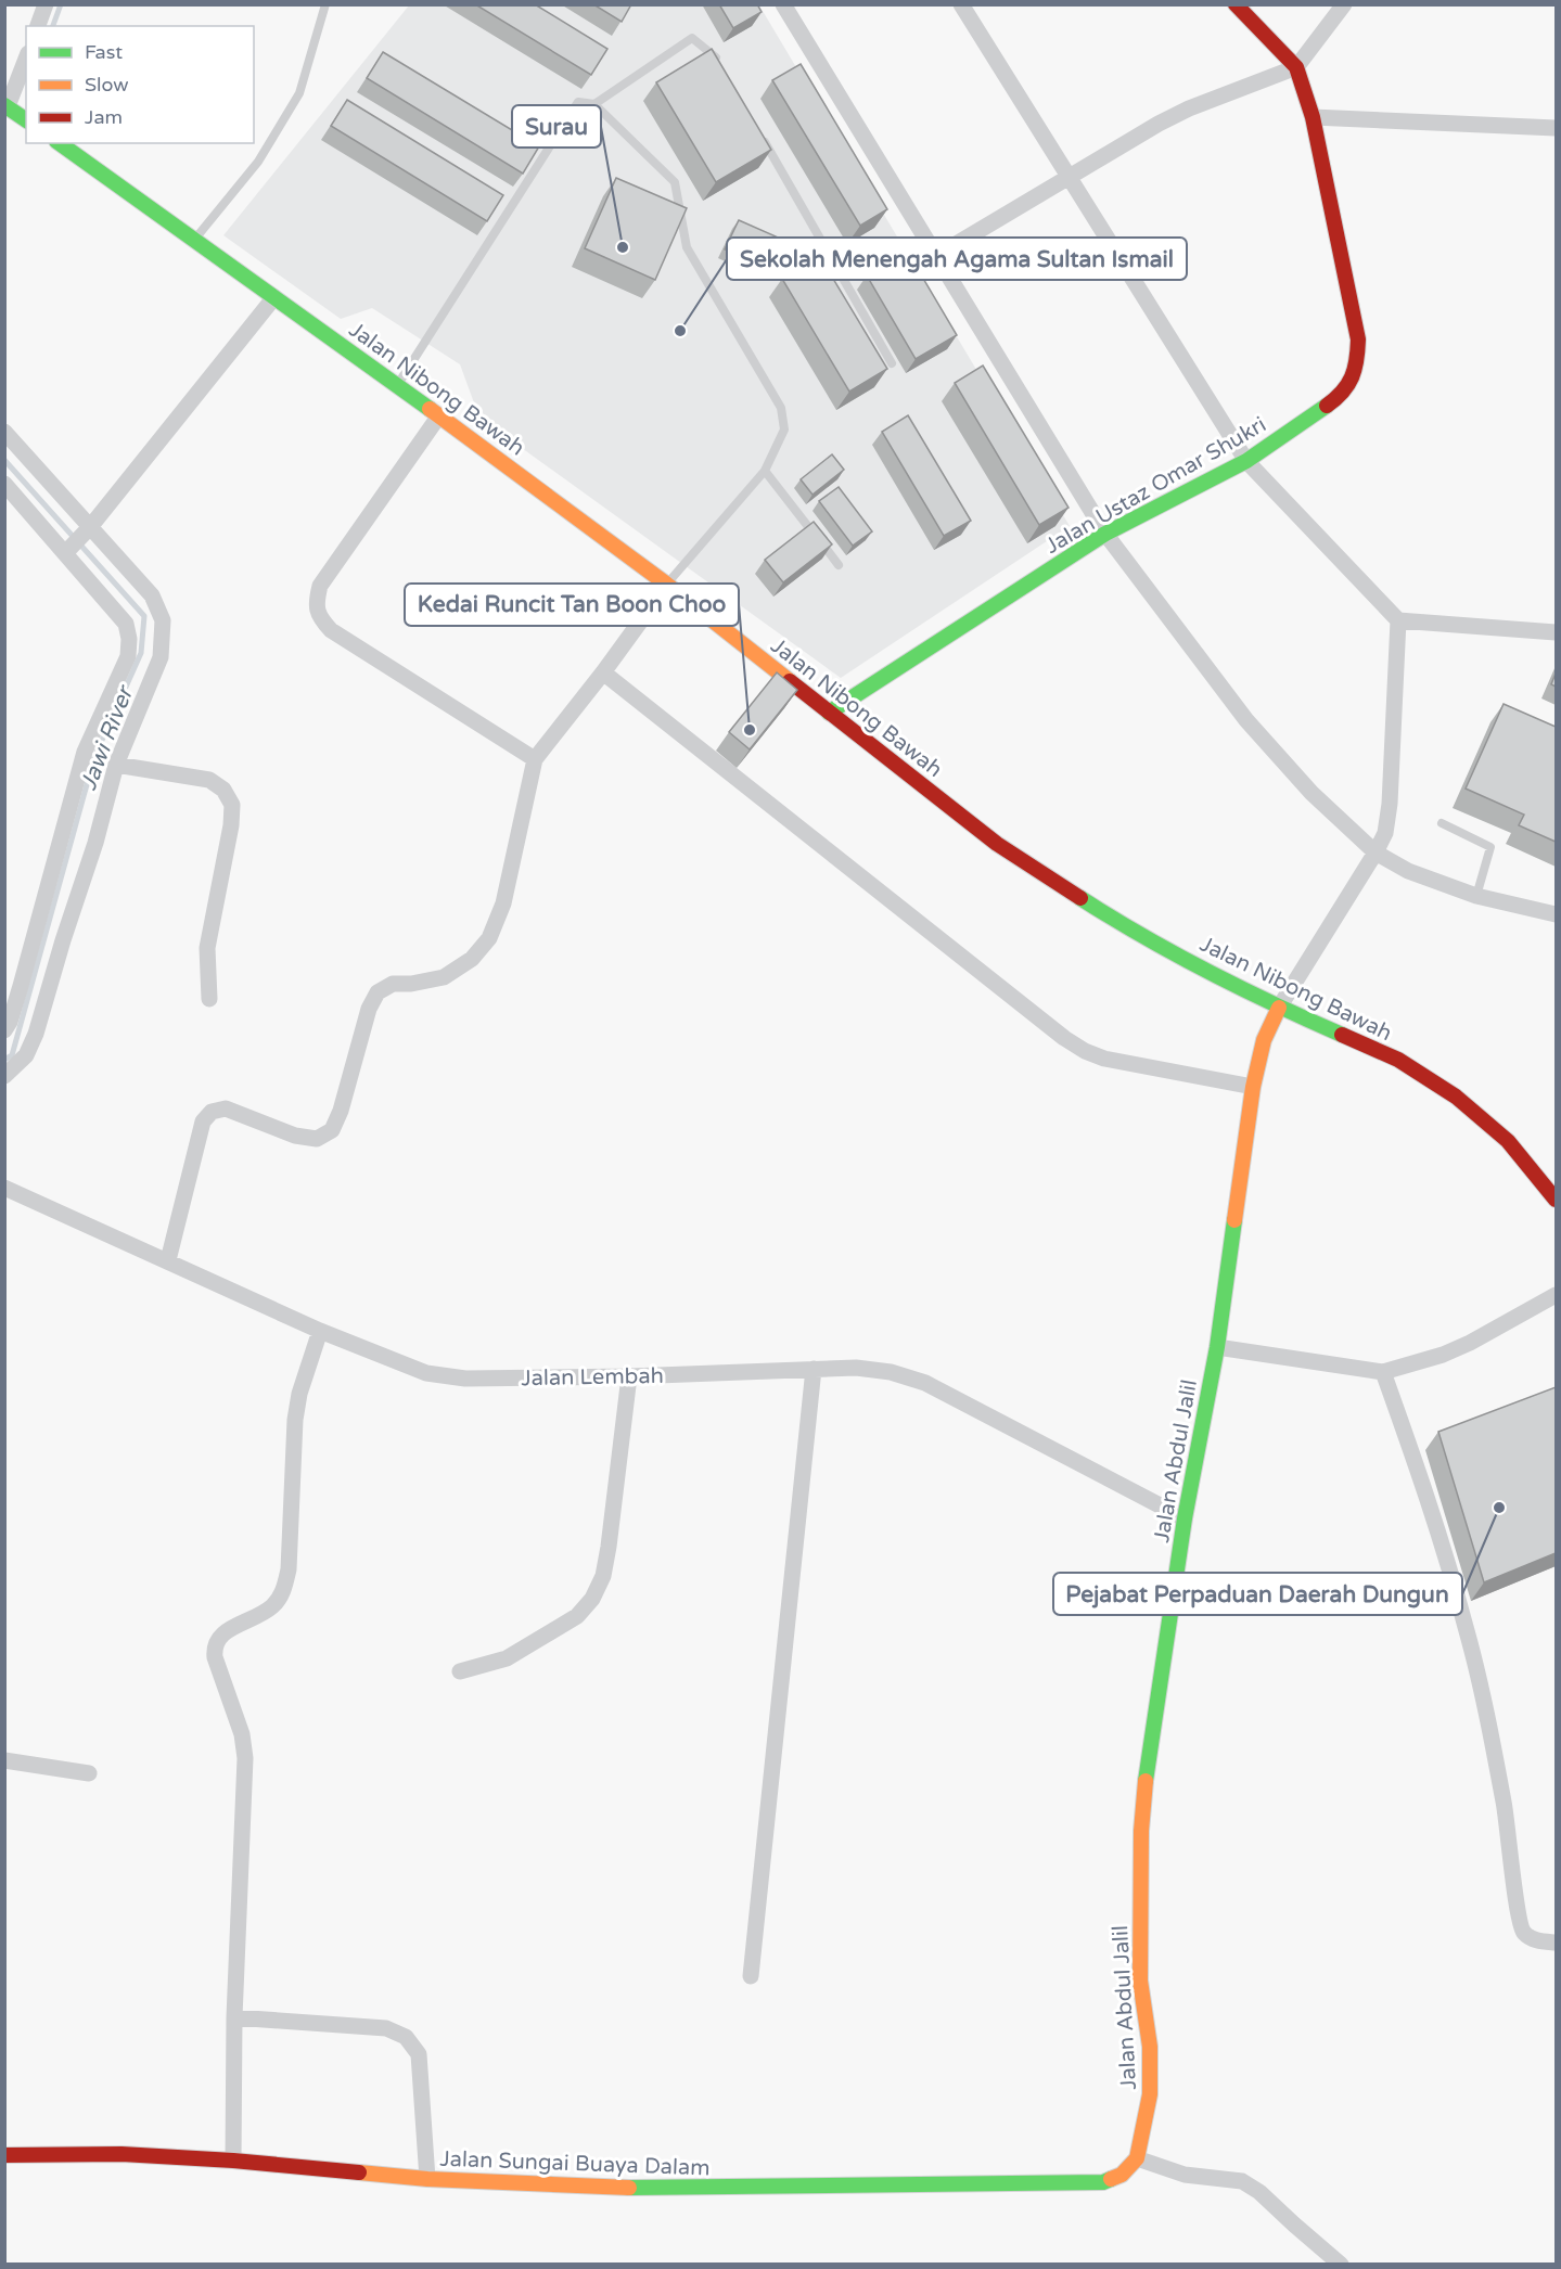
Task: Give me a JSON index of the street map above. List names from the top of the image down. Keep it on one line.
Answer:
{"streets":{"street":["Jalan Nibong Bawah","Jalan Ustaz Omar Shukri","Jalan Lembah","Jalan Abdul Jalil","Jalan Sungai Buaya Dalam"]},"crossings":[["Jalan Nibong Bawah","Jalan Ustaz Omar Shukri"],["Jalan Nibong Bawah","Jalan Abdul Jalil"],["Jalan Lembah","Jalan Abdul Jalil"],["Jalan Abdul Jalil","Jalan Sungai Buaya Dalam"]],"water":["Jawi River"],"places":["Surau","Sekolah Menengah Agama Sultan Ismail","Kedai Runcit Tan Boon Choo","Pejabat Perpaduan Daerah Dungun"],"legend":["Fast","Slow","Jam"]}
